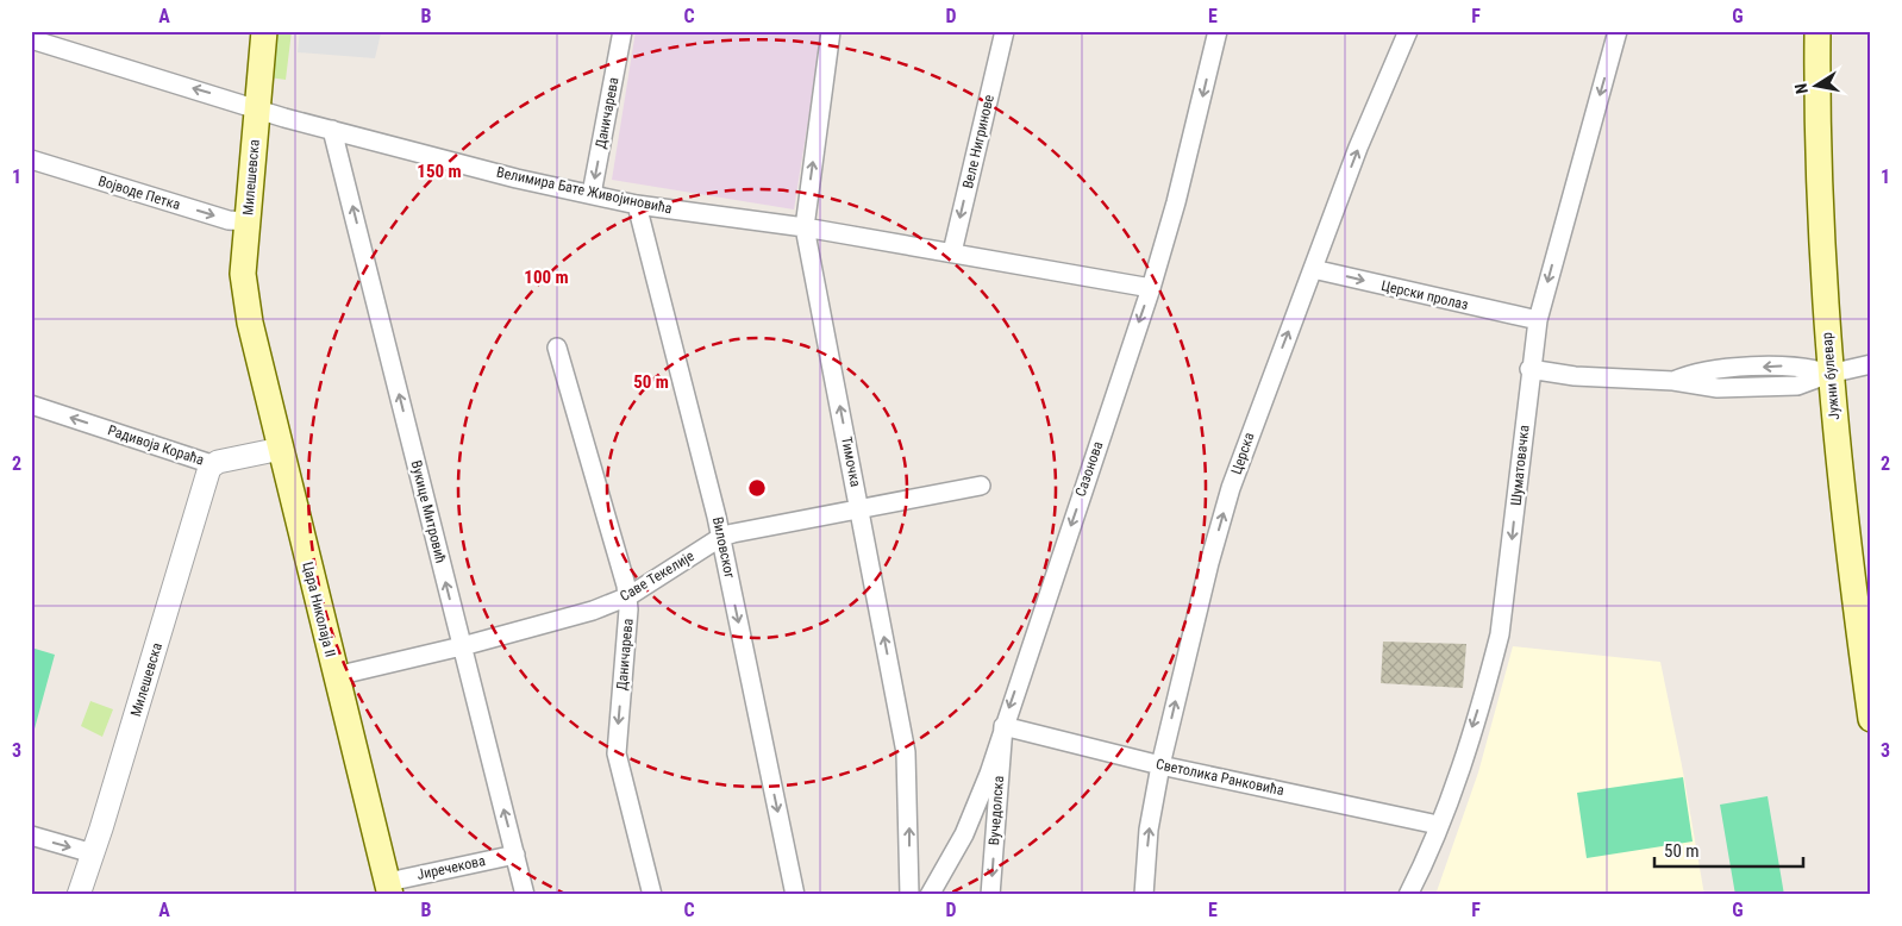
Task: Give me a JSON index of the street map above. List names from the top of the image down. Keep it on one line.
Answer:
{"streets":{"main road":["Милешевска","Јужни булевар","Цара Николаја II"],"street":["Даничарева","Веле Нигринове","Велимира Бате Живојиновића","Војводе Петка","Церски пролаз","Радивоја Кораћа","Церска","Тимочка","Шуматовачка","Сазонова","Вукице Митровић","Виловског","Саве Текелије","Светолика Ранковића","Вучедолска","Јиречекова"]},"crossings":[["Даничарева","Велимира Бате Живојиновића"],["Даничарева","Саве Текелије"],["Веле Нигринове","Велимира Бате Живојиновића"],["Милешевска","Велимира Бате Живојиновића"],["Милешевска","Војводе Петка"],["Милешевска","Радивоја Кораћа"],["Милешевска","Цара Николаја II"],["Велимира Бате Живојиновића","Тимочка"],["Велимира Бате Живојиновића","Сазонова"],["Велимира Бате Живојиновића","Вукице Митровић"],["Велимира Бате Живојиновића","Виловског"],["Церски пролаз","Церска"],["Церски пролаз","Шуматовачка"],["Радивоја Кораћа","Цара Николаја II"],["Церска","Светолика Ранковића"],["Тимочка","Саве Текелије"],["Шуматовачка","Светолика Ранковића"],["Сазонова","Светолика Ранковића"],["Сазонова","Вучедолска"],["Вукице Митровић","Саве Текелије"],["Вукице Митровић","Јиречекова"],["Виловског","Саве Текелије"],["Саве Текелије","Цара Николаја II"],["Цара Николаја II","Јиречекова"],["Светолика Ранковића","Вучедолска"]],"one_way":["Даничарева","Веле Нигринове","Војводе Петка","Церски пролаз","Радивоја Кораћа","Церска","Тимочка","Шуматовачка","Сазонова","Вукице Митровић","Виловског","Вучедолска"],"scale_bar":"50 m","north":"left","grid":{"columns":["A","B","C","D","E","F","G"],"rows":["1","2","3"]},"rings":["150 m","100 m","50 m"]}
